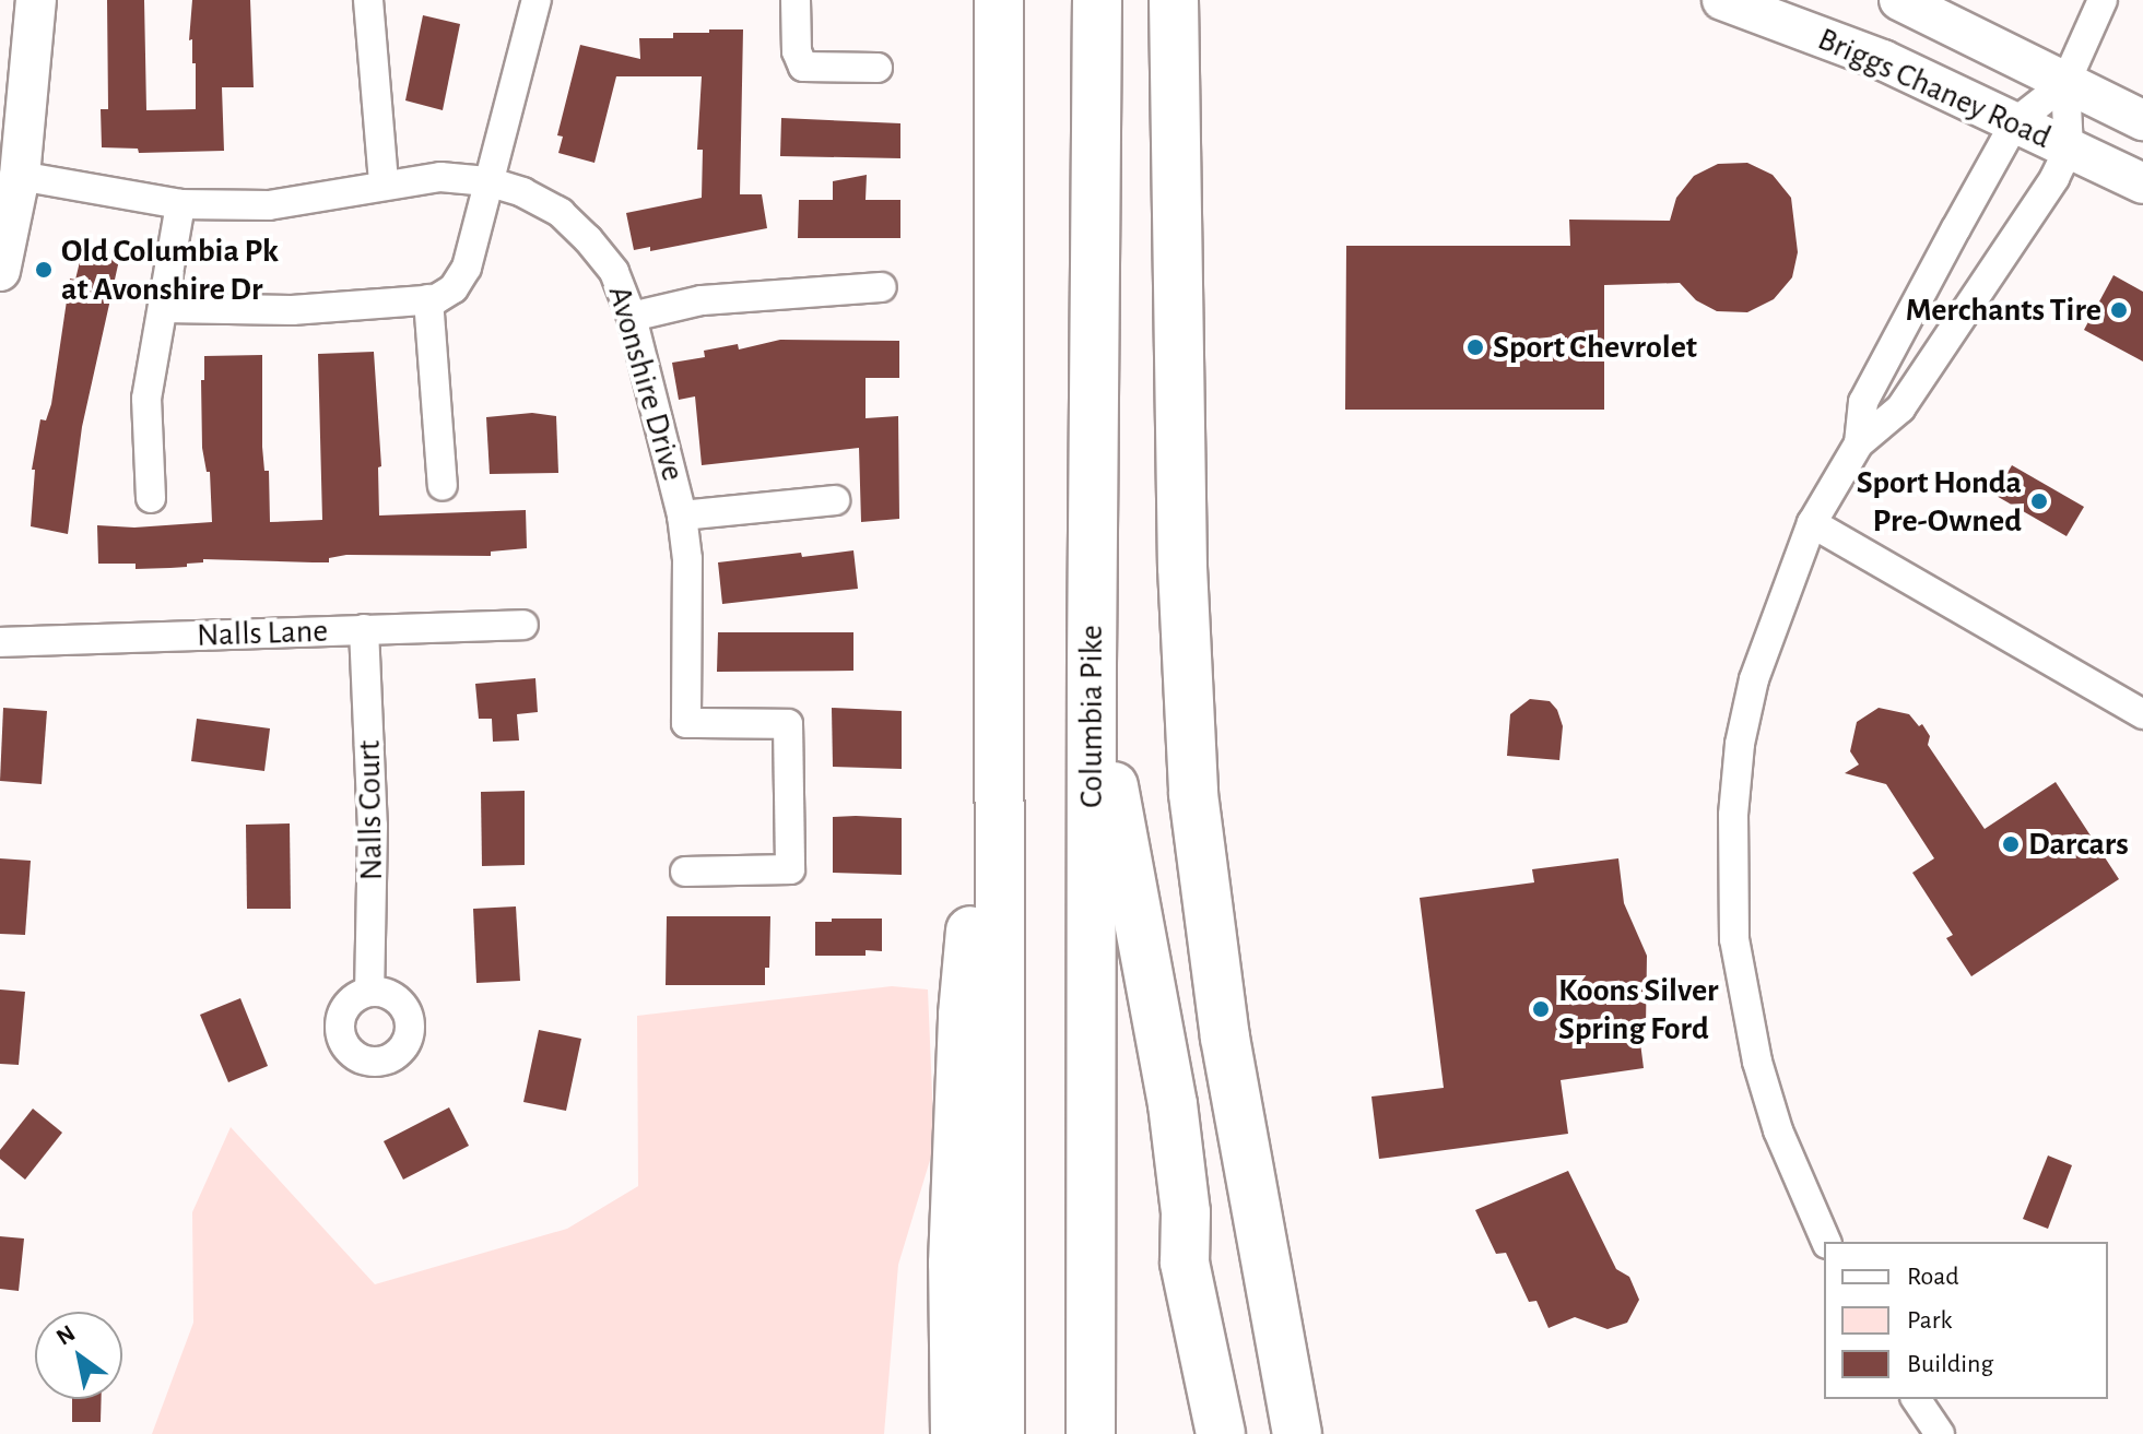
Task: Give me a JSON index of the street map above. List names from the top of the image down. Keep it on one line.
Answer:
{"streets":{"highway":["Columbia Pike"],"main road":["Briggs Chaney Road"],"street":["Avonshire Drive","Nalls Lane","Nalls Court"]},"crossings":[["Nalls Lane","Nalls Court"]],"places":["Old Columbia Pk at Avonshire Dr","Merchants Tire","Sport Chevrolet","Sport Honda Pre-Owned","Darcars","Koons Silver Spring Ford"],"legend":["Road","Park","Building"],"north":"top left"}
